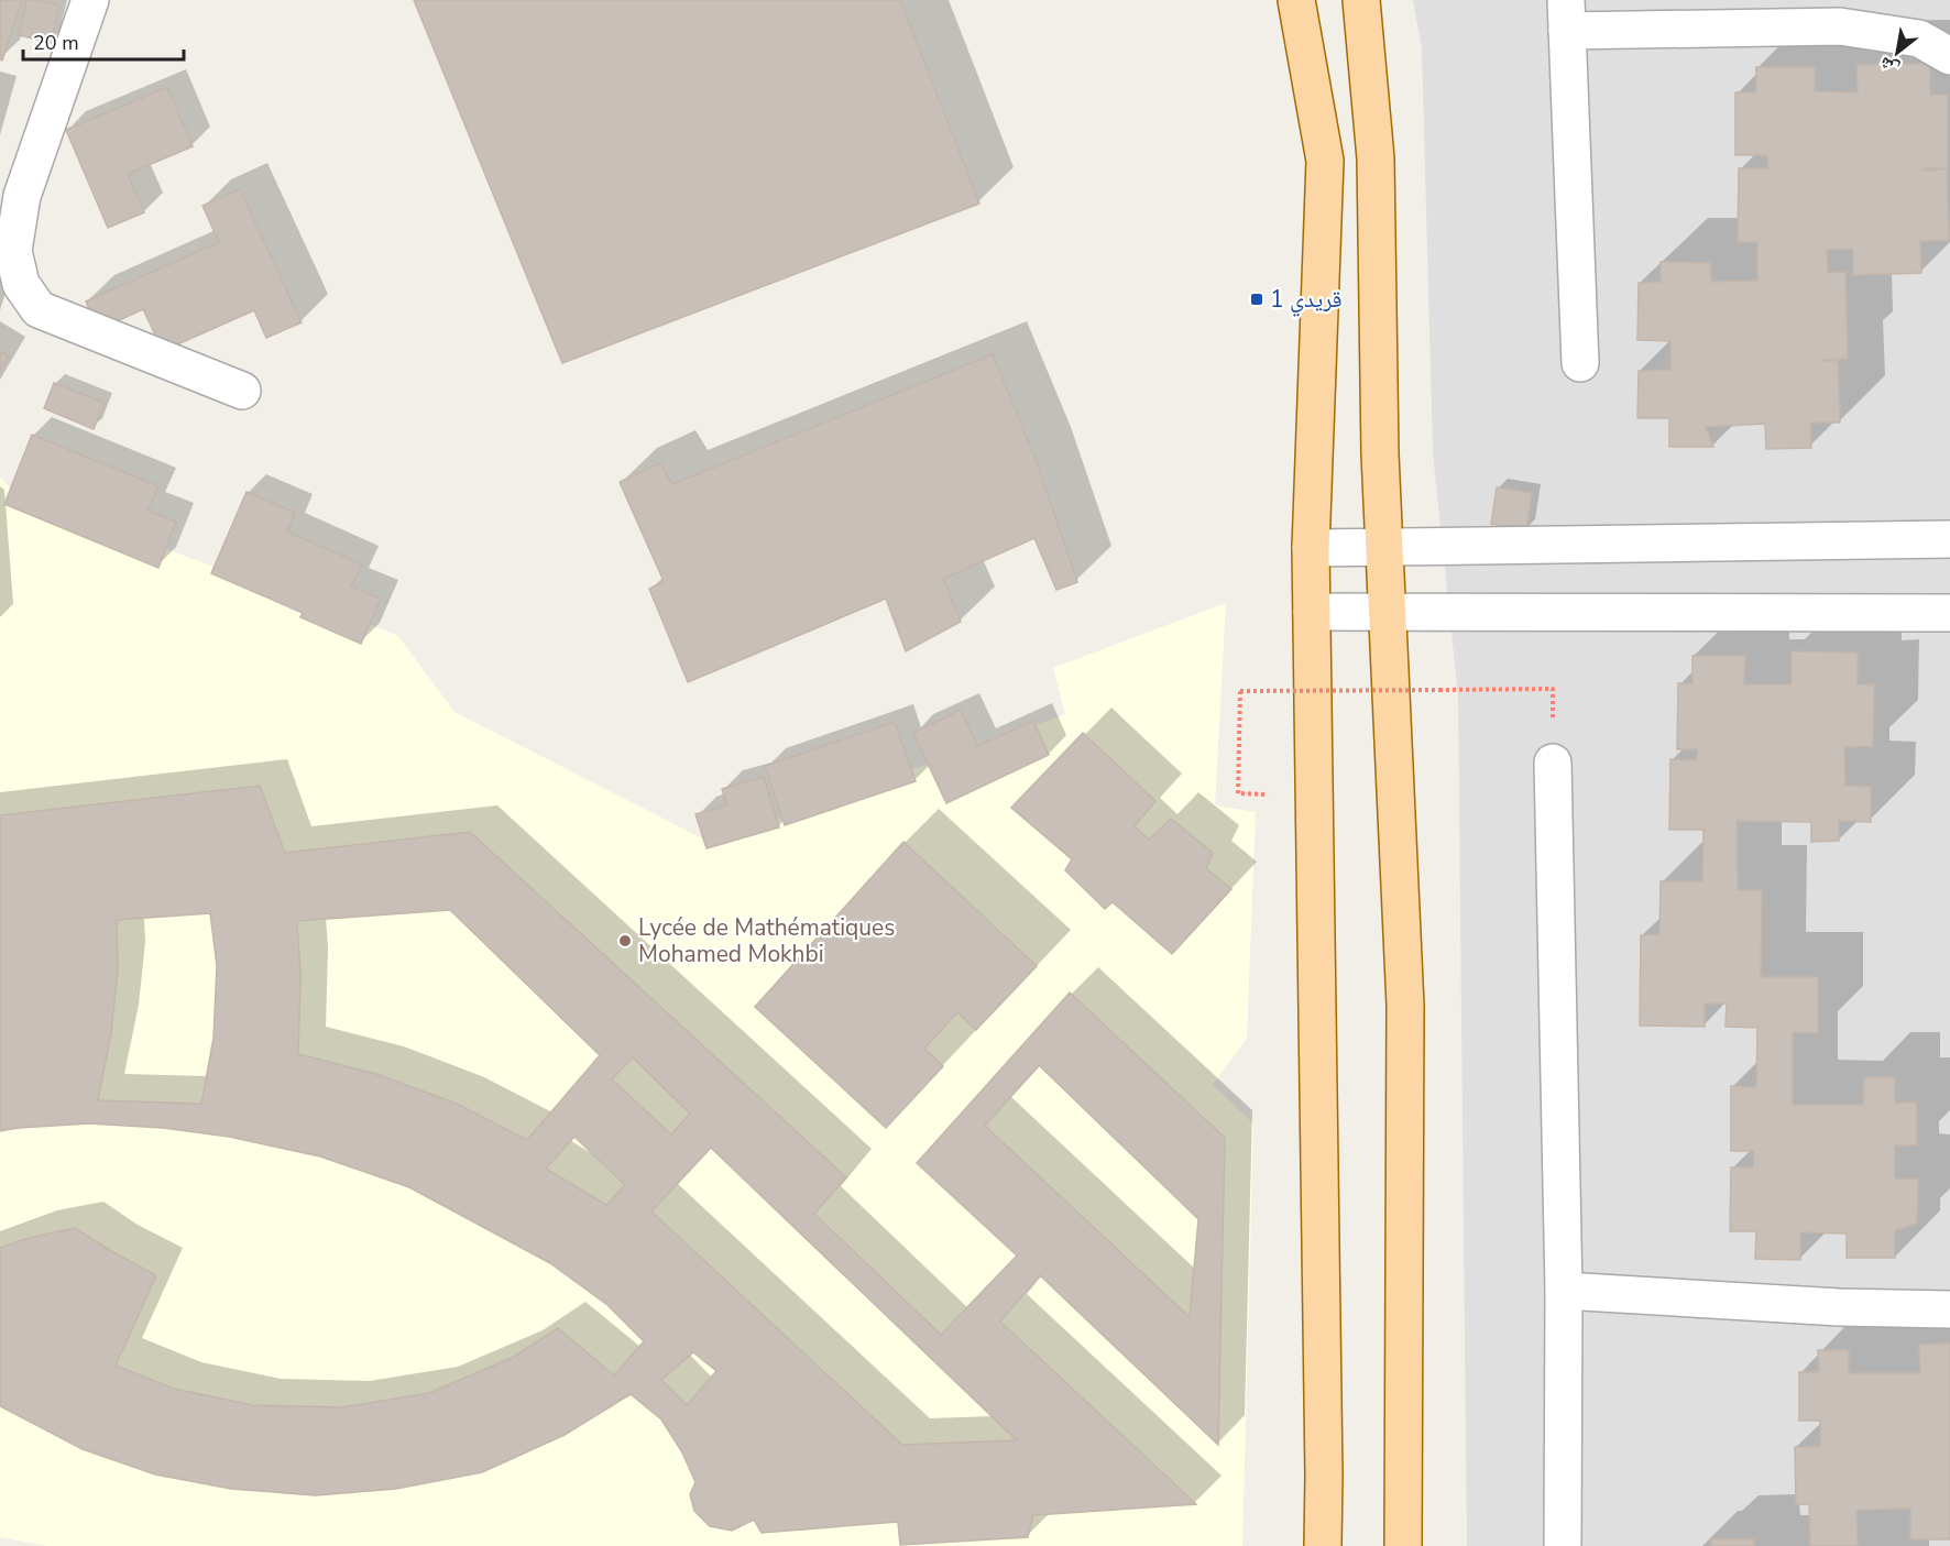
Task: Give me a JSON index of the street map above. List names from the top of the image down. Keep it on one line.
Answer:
{"places":{"transit":["قريدي 1"],"other":["Lycée de Mathématiques Mohamed Mokhbi"]},"scale_bar":"20 m","north":"bottom left"}
